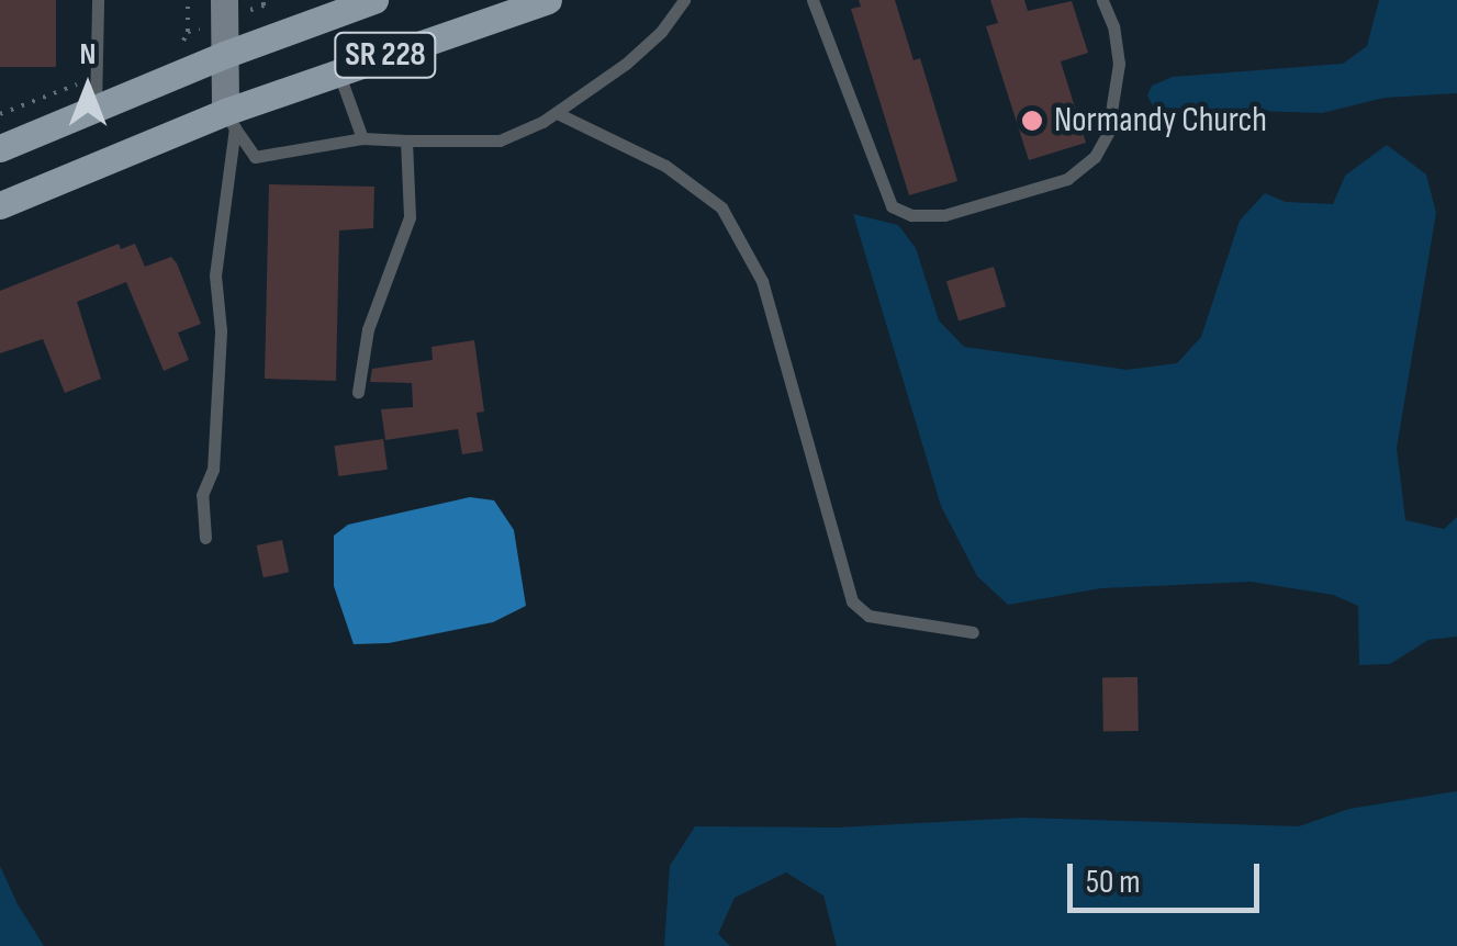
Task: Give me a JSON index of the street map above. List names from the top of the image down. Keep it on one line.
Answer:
{"streets":{"main road":["SR 228"]},"places":["Normandy Church"],"scale_bar":"50 m","north":"top"}
